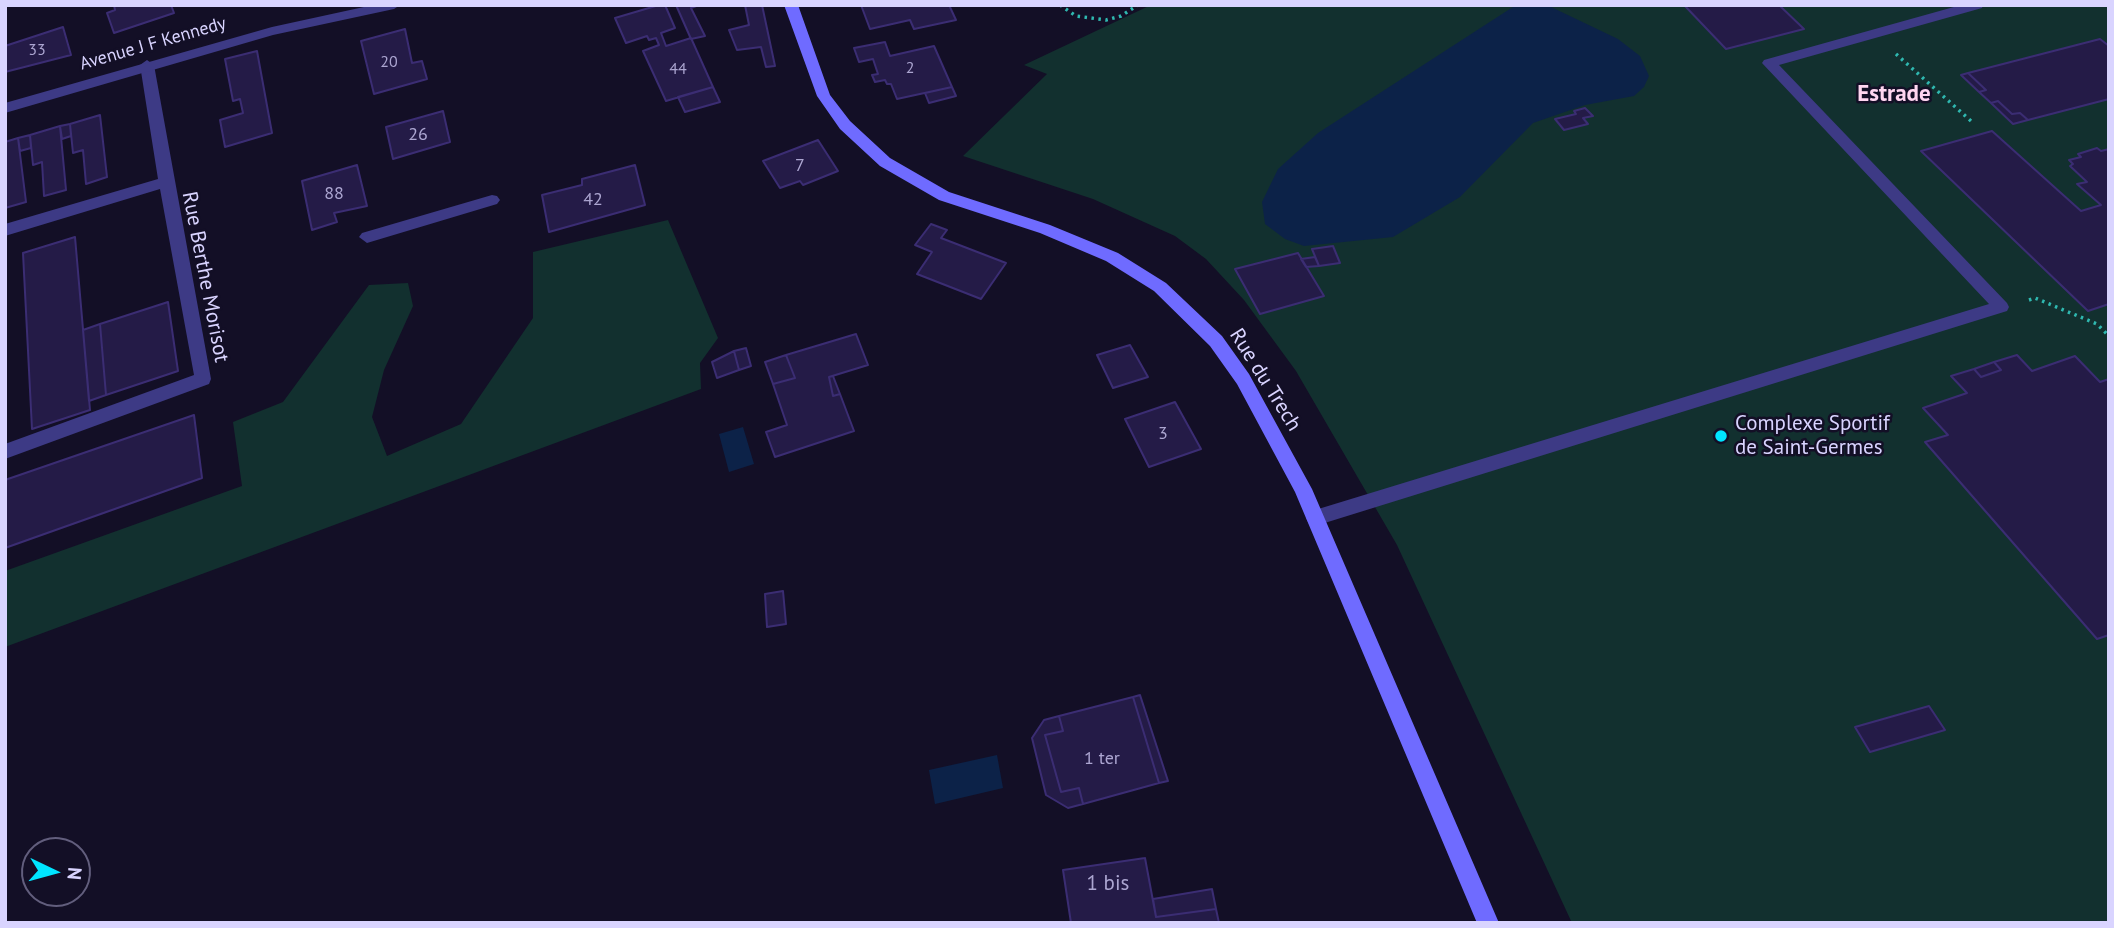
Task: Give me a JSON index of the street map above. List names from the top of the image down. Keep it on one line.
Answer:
{"streets":{"street":["Avenue J F Kennedy","Rue Berthe Morisot","Rue du Trech"]},"crossings":[["Avenue J F Kennedy","Rue Berthe Morisot"]],"districts":["Estrade"],"places":["Complexe Sportif de Saint-Germes"],"house_numbers":["33","20","2","44","26","7","88","42","3","1 ter","1 bis"],"north":"right"}
